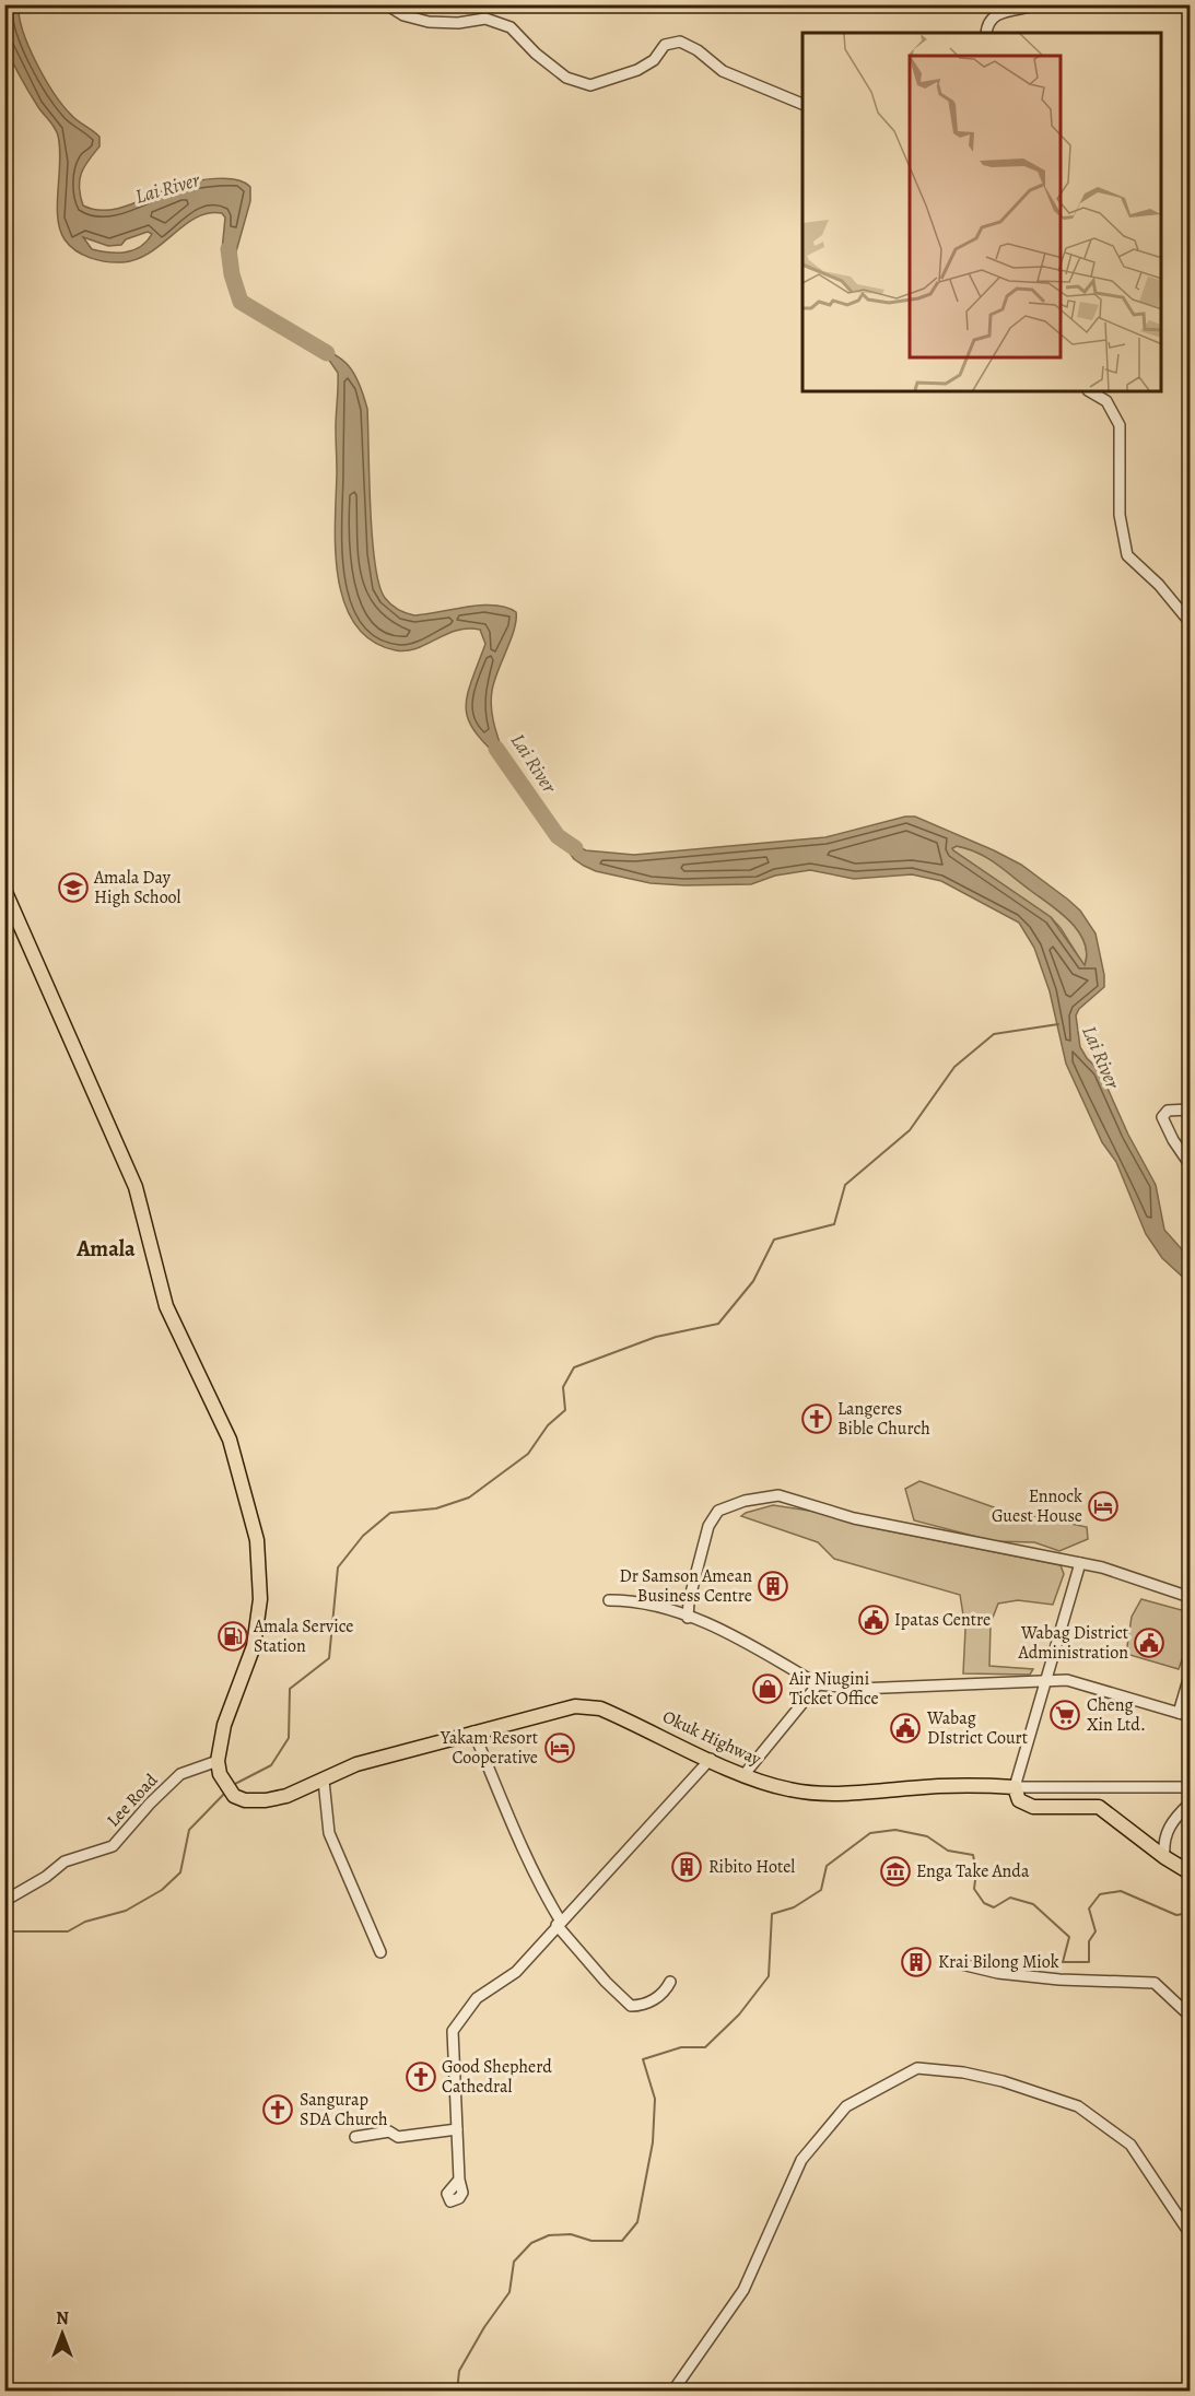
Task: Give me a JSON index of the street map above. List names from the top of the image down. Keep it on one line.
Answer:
{"streets":{"main road":["Okuk Highway"],"street":["Lee Road"]},"crossings":[["Okuk Highway","Lee Road"]],"districts":["Amala"],"water":["Lai River"],"places":{"school or university":["Amala Day High School"],"church":["Langeres Bible Church","Good Shepherd Cathedral","Sangurap SDA Church"],"hotel":["Ennock Guest House","Yakam Resort Cooperative"],"building":["Dr Samson Amean Business Centre","Ribito Hotel","Krai Bilong Miok"],"public building":["Ipatas Centre","Wabag District Administration","Wabag DIstrict Court"],"fuel station":["Amala Service Station"],"shop":["Air Niugini Ticket Office"],"supermarket":["Cheng Xin Ltd."],"museum":["Enga Take Anda"]},"north":"top"}
